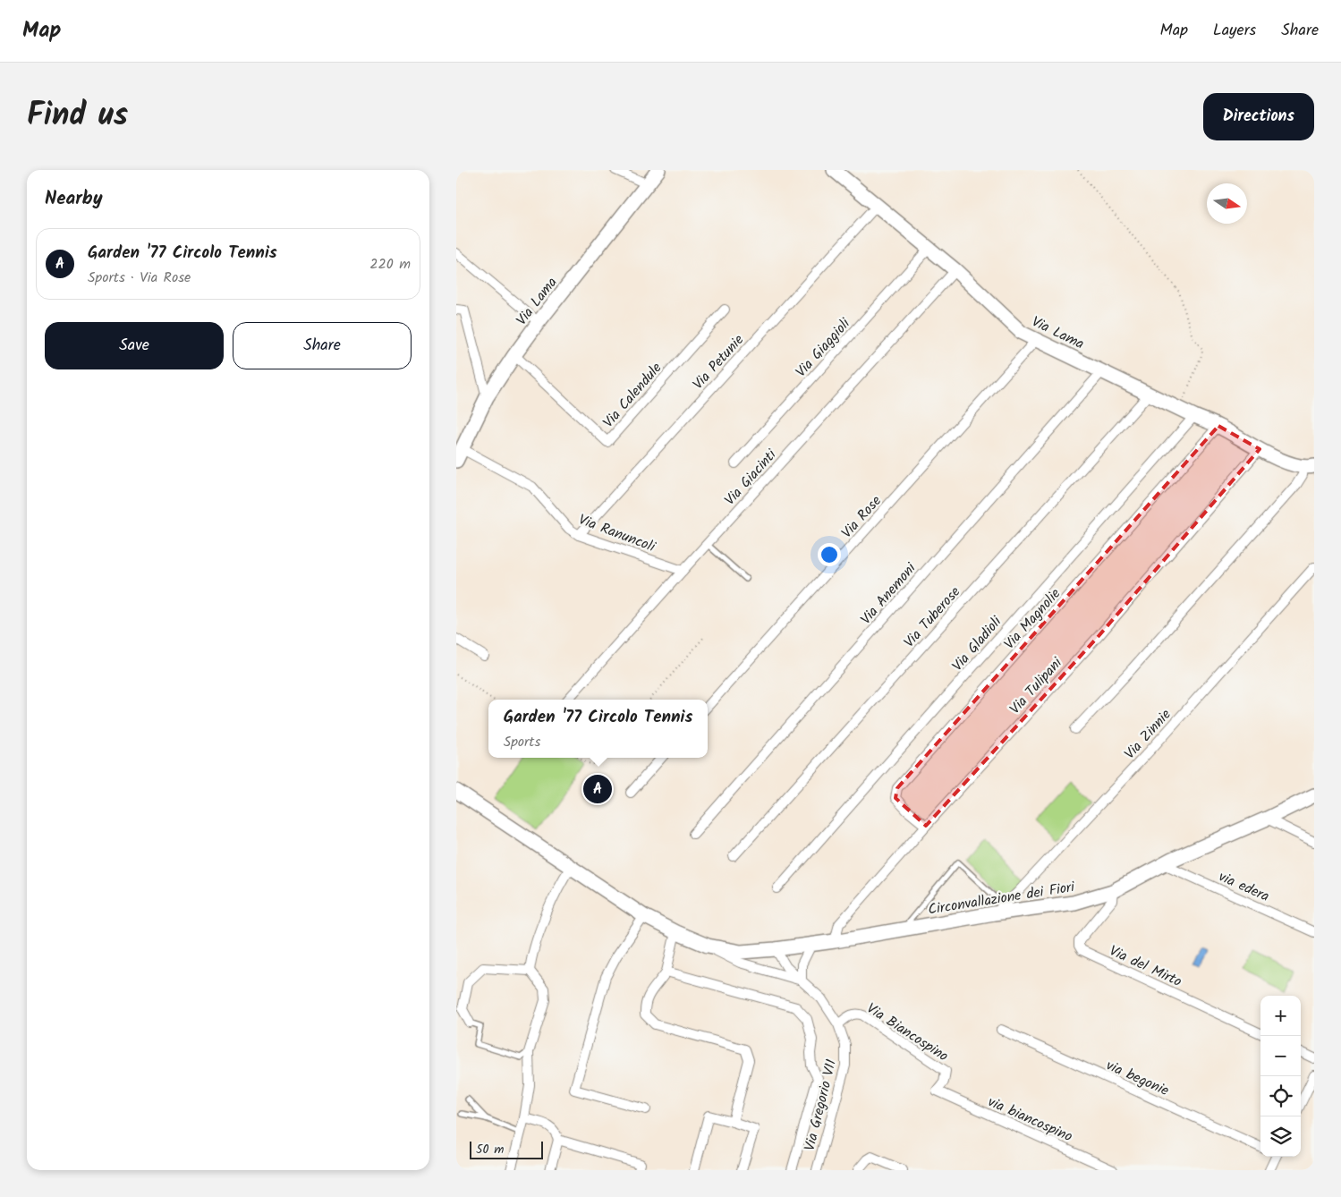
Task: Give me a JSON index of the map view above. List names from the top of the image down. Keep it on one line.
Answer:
{"streets":{"street":["Via Lama","Via Giaggioli","Via Petunie","Via Calendule","Via Giacinti","Via Rose","Via Ranuncoli","Via Anemoni","Via Tuberose","Via Magnolie","Via Gladioli","Via Tulipani","Via Zinnie","via edera","Circonvallazione dei Fiori","Via del Mirto","Via Biancospino","via begonie","Via Gregorio VII","via biancospino"]},"crossings":[["Via Lama","Via Giaggioli"],["Via Lama","Via Petunie"],["Via Lama","Via Calendule"],["Via Lama","Via Giacinti"],["Via Lama","Via Rose"],["Via Lama","Via Ranuncoli"],["Via Lama","Via Anemoni"],["Via Lama","Via Tuberose"],["Via Lama","Via Magnolie"],["Via Lama","Via Gladioli"],["Via Lama","Via Tulipani"],["Via Petunie","Via Ranuncoli"],["Via Giacinti","Via Ranuncoli"],["Via Magnolie","Via Tulipani"],["Via Tulipani","Circonvallazione dei Fiori"],["Via Zinnie","Circonvallazione dei Fiori"],["via edera","Circonvallazione dei Fiori"],["Circonvallazione dei Fiori","Via del Mirto"],["Circonvallazione dei Fiori","Via Gregorio VII"],["Via Biancospino","Via Gregorio VII"],["Via Biancospino","via biancospino"]],"scale_bar":"50 m","north":"right","page":{"header":"Map","nav":["Map","Layers","Share"],"title":"Find us","buttons":["Directions",["Save","Share"]],"heading":"Nearby","list":[{"mark":"A","name":"Garden '77 Circolo Tennis","note":"Sports · Via Rose","value":"220 m"}],"popup":["Garden '77 Circolo Tennis","Sports"],"pins":"A","map_buttons":["+","−"],"scale":"50 m"}}
